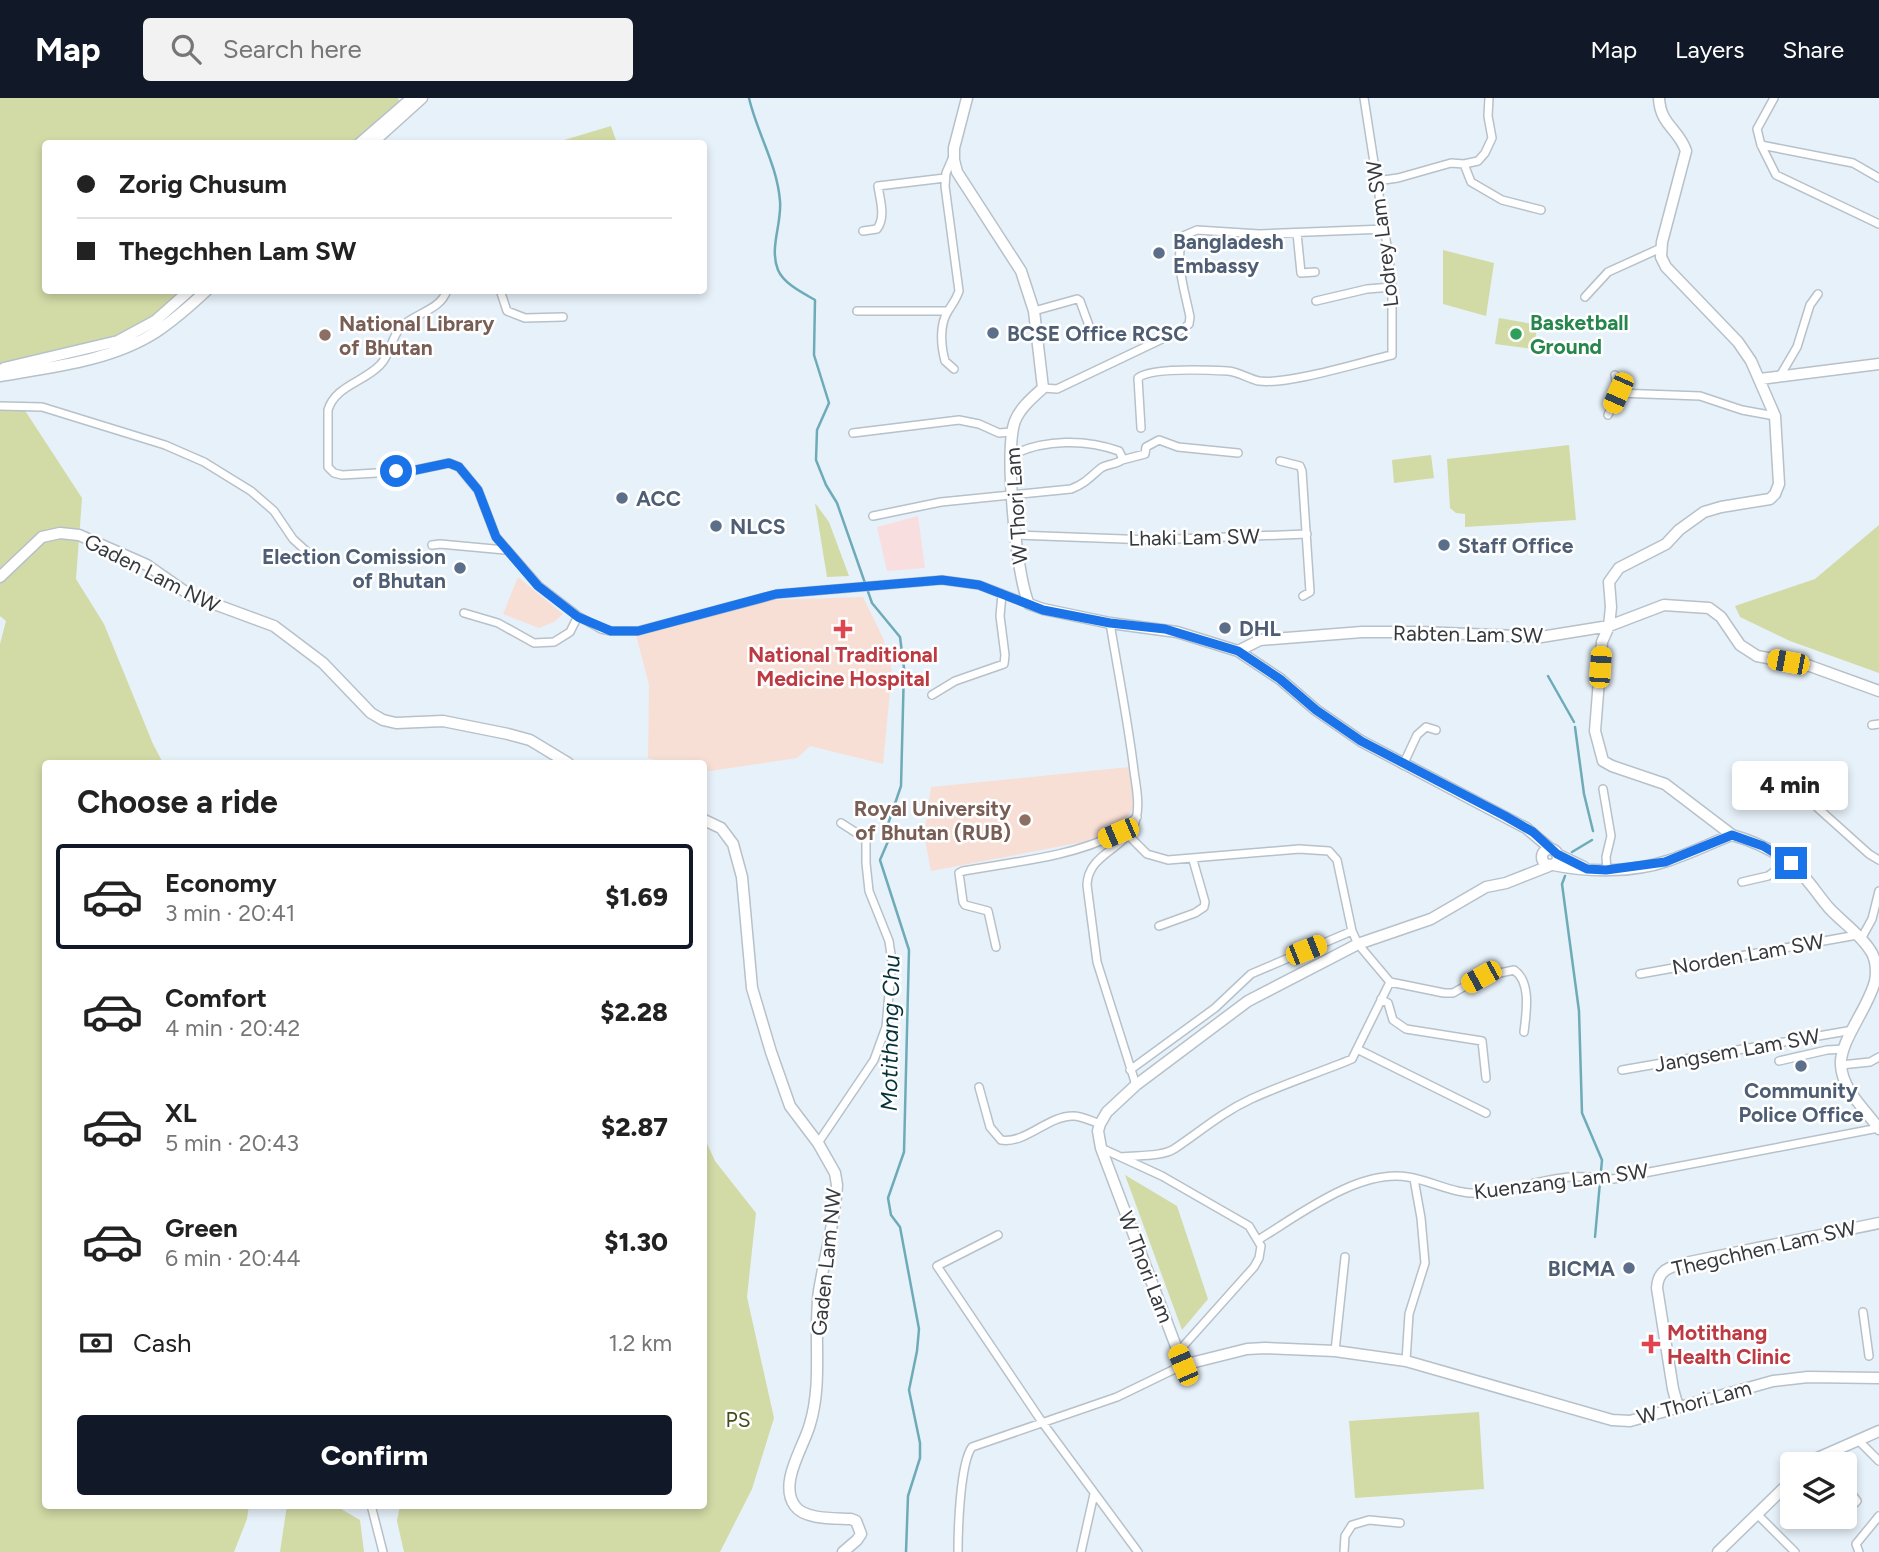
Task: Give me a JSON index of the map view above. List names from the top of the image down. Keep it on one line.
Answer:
{"streets":{"main road":["W Thori Lam","Gaden Lam NW","Rabten Lam SW","Thegchhen Lam SW"],"street":["Lodrey Lam SW","Lhaki Lam SW","Norden Lam SW","Jangsem Lam SW","Kuenzang Lam SW"]},"crossings":[["W Thori Lam","Lhaki Lam SW"],["W Thori Lam","Thegchhen Lam SW"]],"water":["Motithang Chu"],"parks":["PS"],"places":{"other":["Bangladesh Embassy","BCSE Office RCSC","Basketball Ground","National Library of Bhutan","ACC","NLCS","Staff Office","Election Comission of Bhutan","DHL","Royal University of Bhutan (RUB)","Community Police Office","BICMA"],"health":["National Traditional Medicine Hospital","Motithang Health Clinic"]},"page":{"header":"Map","search":"Search here","nav":["Map","Layers","Share"],"banner":["Zorig Chusum","Thegchhen Lam SW"],"heading":"Choose a ride","bubble":"4 min","list":[{"name":"Economy","note":"3 min · 20:41","value":"$1.69"},{"name":"Comfort","note":"4 min · 20:42","value":"$2.28"},{"name":"XL","note":"5 min · 20:43","value":"$2.87"},{"name":"Green","note":"6 min · 20:44","value":"$1.30"}],"pay":["Cash","1.2 km"],"buttons":"Confirm"}}
